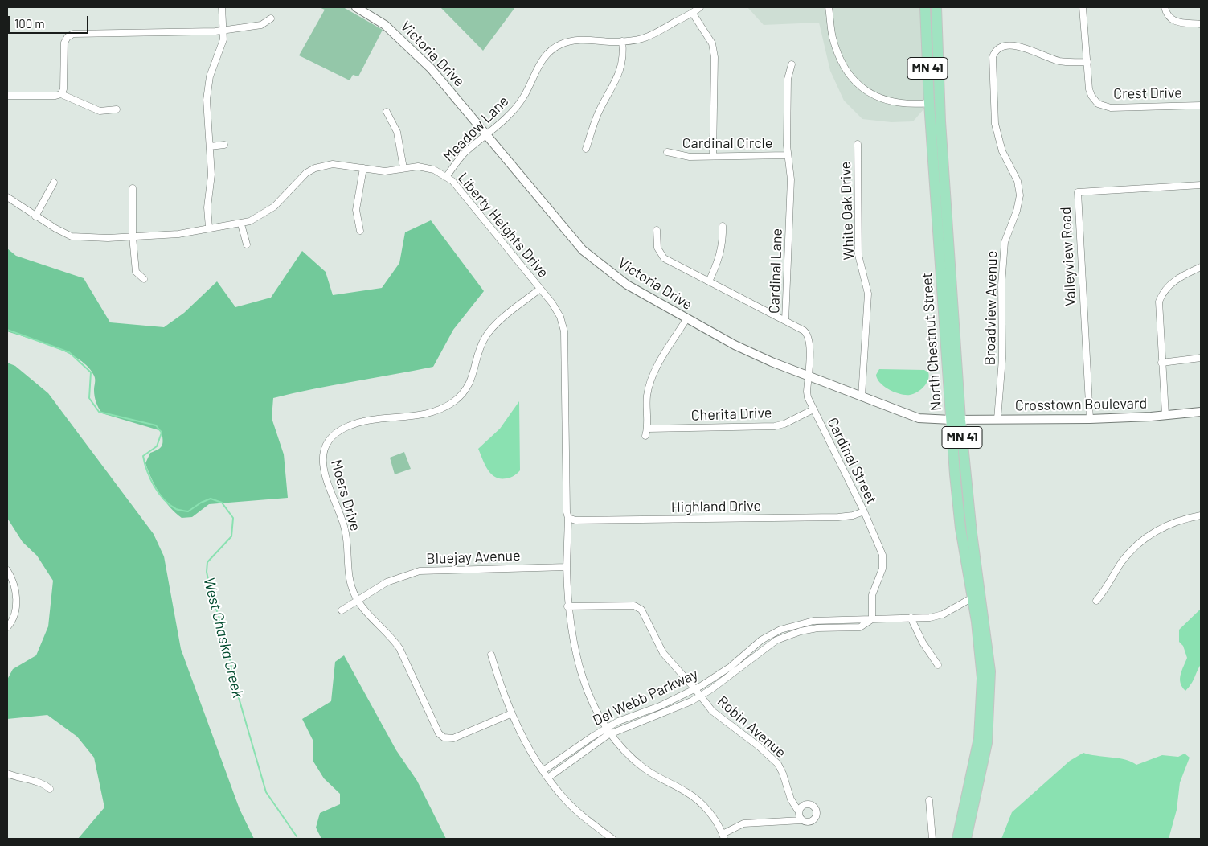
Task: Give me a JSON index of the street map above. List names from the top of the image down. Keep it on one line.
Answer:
{"streets":{"main road":["MN 41","North Chestnut Street"],"street":["Victoria Drive","Crest Drive","Meadow Lane","Cardinal Circle","White Oak Drive","Liberty Heights Drive","Valleyview Road","Cardinal Lane","Broadview Avenue","Crosstown Boulevard","Cherita Drive","Cardinal Street","Moers Drive","Highland Drive","Bluejay Avenue","Del Webb Parkway","Robin Avenue"]},"crossings":[["Victoria Drive","Meadow Lane"],["Victoria Drive","White Oak Drive"],["Victoria Drive","Cardinal Lane"],["Victoria Drive","North Chestnut Street"],["Victoria Drive","Crosstown Boulevard"],["Victoria Drive","Cardinal Street"],["Crest Drive","Broadview Avenue"],["Meadow Lane","Liberty Heights Drive"],["Cardinal Circle","Cardinal Lane"],["Liberty Heights Drive","Moers Drive"],["Liberty Heights Drive","Highland Drive"],["Valleyview Road","Crosstown Boulevard"],["Cardinal Lane","Cardinal Street"],["Broadview Avenue","Crosstown Boulevard"],["North Chestnut Street","Crosstown Boulevard"],["North Chestnut Street","Del Webb Parkway"],["Cherita Drive","Cardinal Street"],["Cardinal Street","Highland Drive"],["Cardinal Street","Del Webb Parkway"],["Moers Drive","Bluejay Avenue"],["Del Webb Parkway","Robin Avenue"]],"water":["West Chaska Creek"],"scale_bar":"100 m"}
